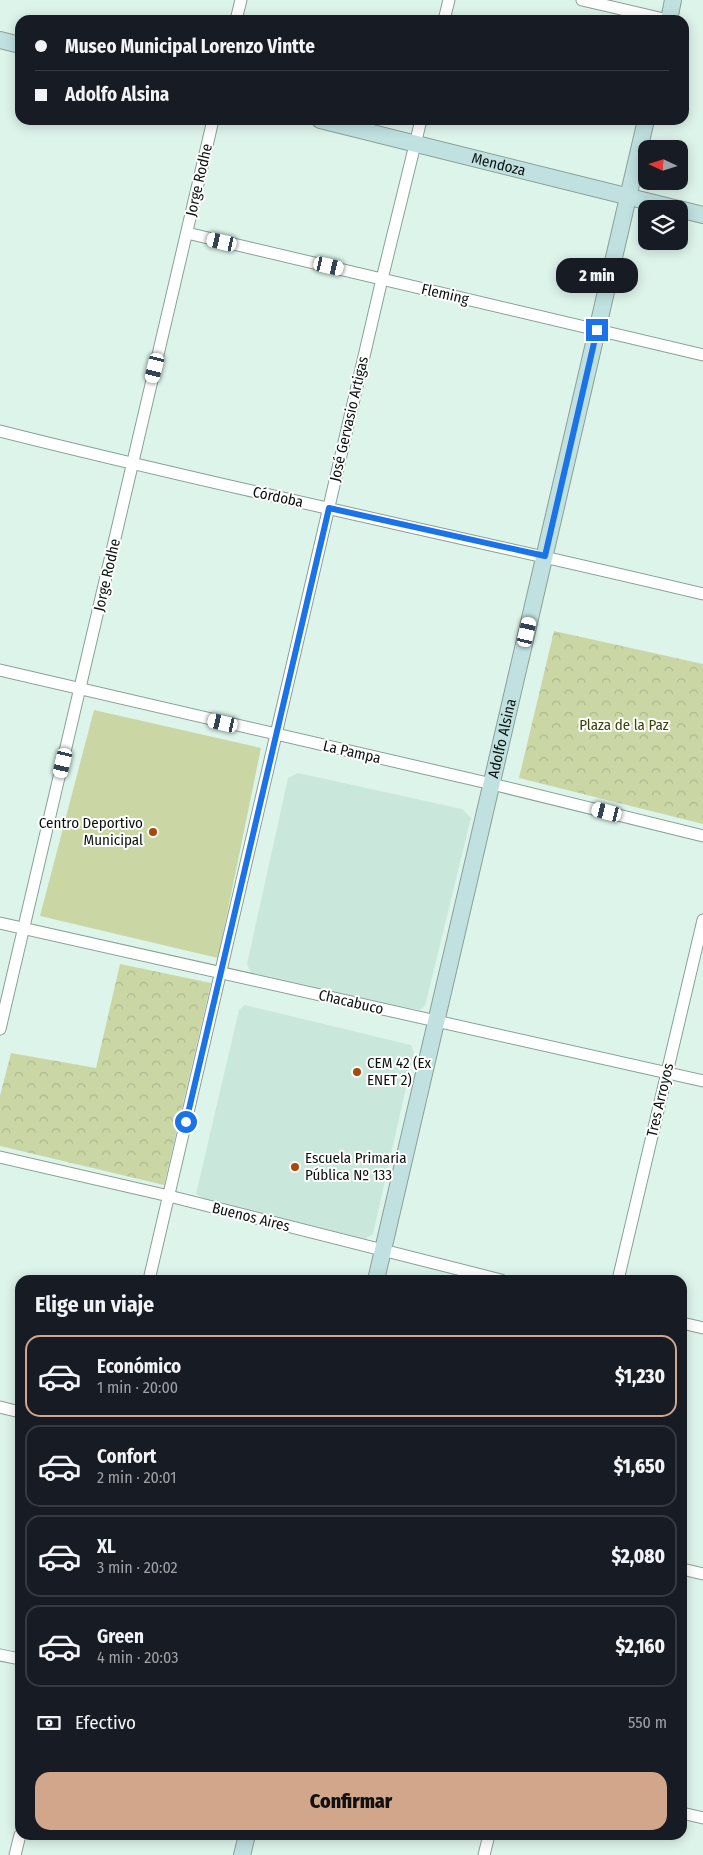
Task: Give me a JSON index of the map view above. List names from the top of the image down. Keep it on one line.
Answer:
{"streets":{"main road":["Mendoza","Adolfo Alsina"],"street":["Jorge Rodhe","Fleming","José Gervasio Artigas","Córdoba","La Pampa","Chacabuco","Tres Arroyos","Buenos Aires"]},"crossings":[["Mendoza","José Gervasio Artigas"],["Mendoza","Adolfo Alsina"],["Jorge Rodhe","Fleming"],["Jorge Rodhe","Córdoba"],["Jorge Rodhe","La Pampa"],["Jorge Rodhe","Chacabuco"],["Fleming","José Gervasio Artigas"],["Fleming","Adolfo Alsina"],["José Gervasio Artigas","Córdoba"],["José Gervasio Artigas","La Pampa"],["José Gervasio Artigas","Chacabuco"],["José Gervasio Artigas","Buenos Aires"],["Córdoba","Adolfo Alsina"],["Adolfo Alsina","La Pampa"],["Adolfo Alsina","Chacabuco"],["Adolfo Alsina","Buenos Aires"],["Chacabuco","Tres Arroyos"]],"parks":["Plaza de la Paz"],"places":["Centro Deportivo Municipal","CEM 42 (Ex ENET 2)","Escuela Primaria Pública Nº 133"],"north":"left","page":{"banner":["Museo Municipal Lorenzo Vintte","Adolfo Alsina"],"bubble":"2 min","heading":"Elige un viaje","list":[{"name":"Económico","note":"1 min · 20:00","value":"$1,230"},{"name":"Confort","note":"2 min · 20:01","value":"$1,650"},{"name":"XL","note":"3 min · 20:02","value":"$2,080"},{"name":"Green","note":"4 min · 20:03","value":"$2,160"}],"pay":["Efectivo","550 m"],"buttons":"Confirmar"}}
